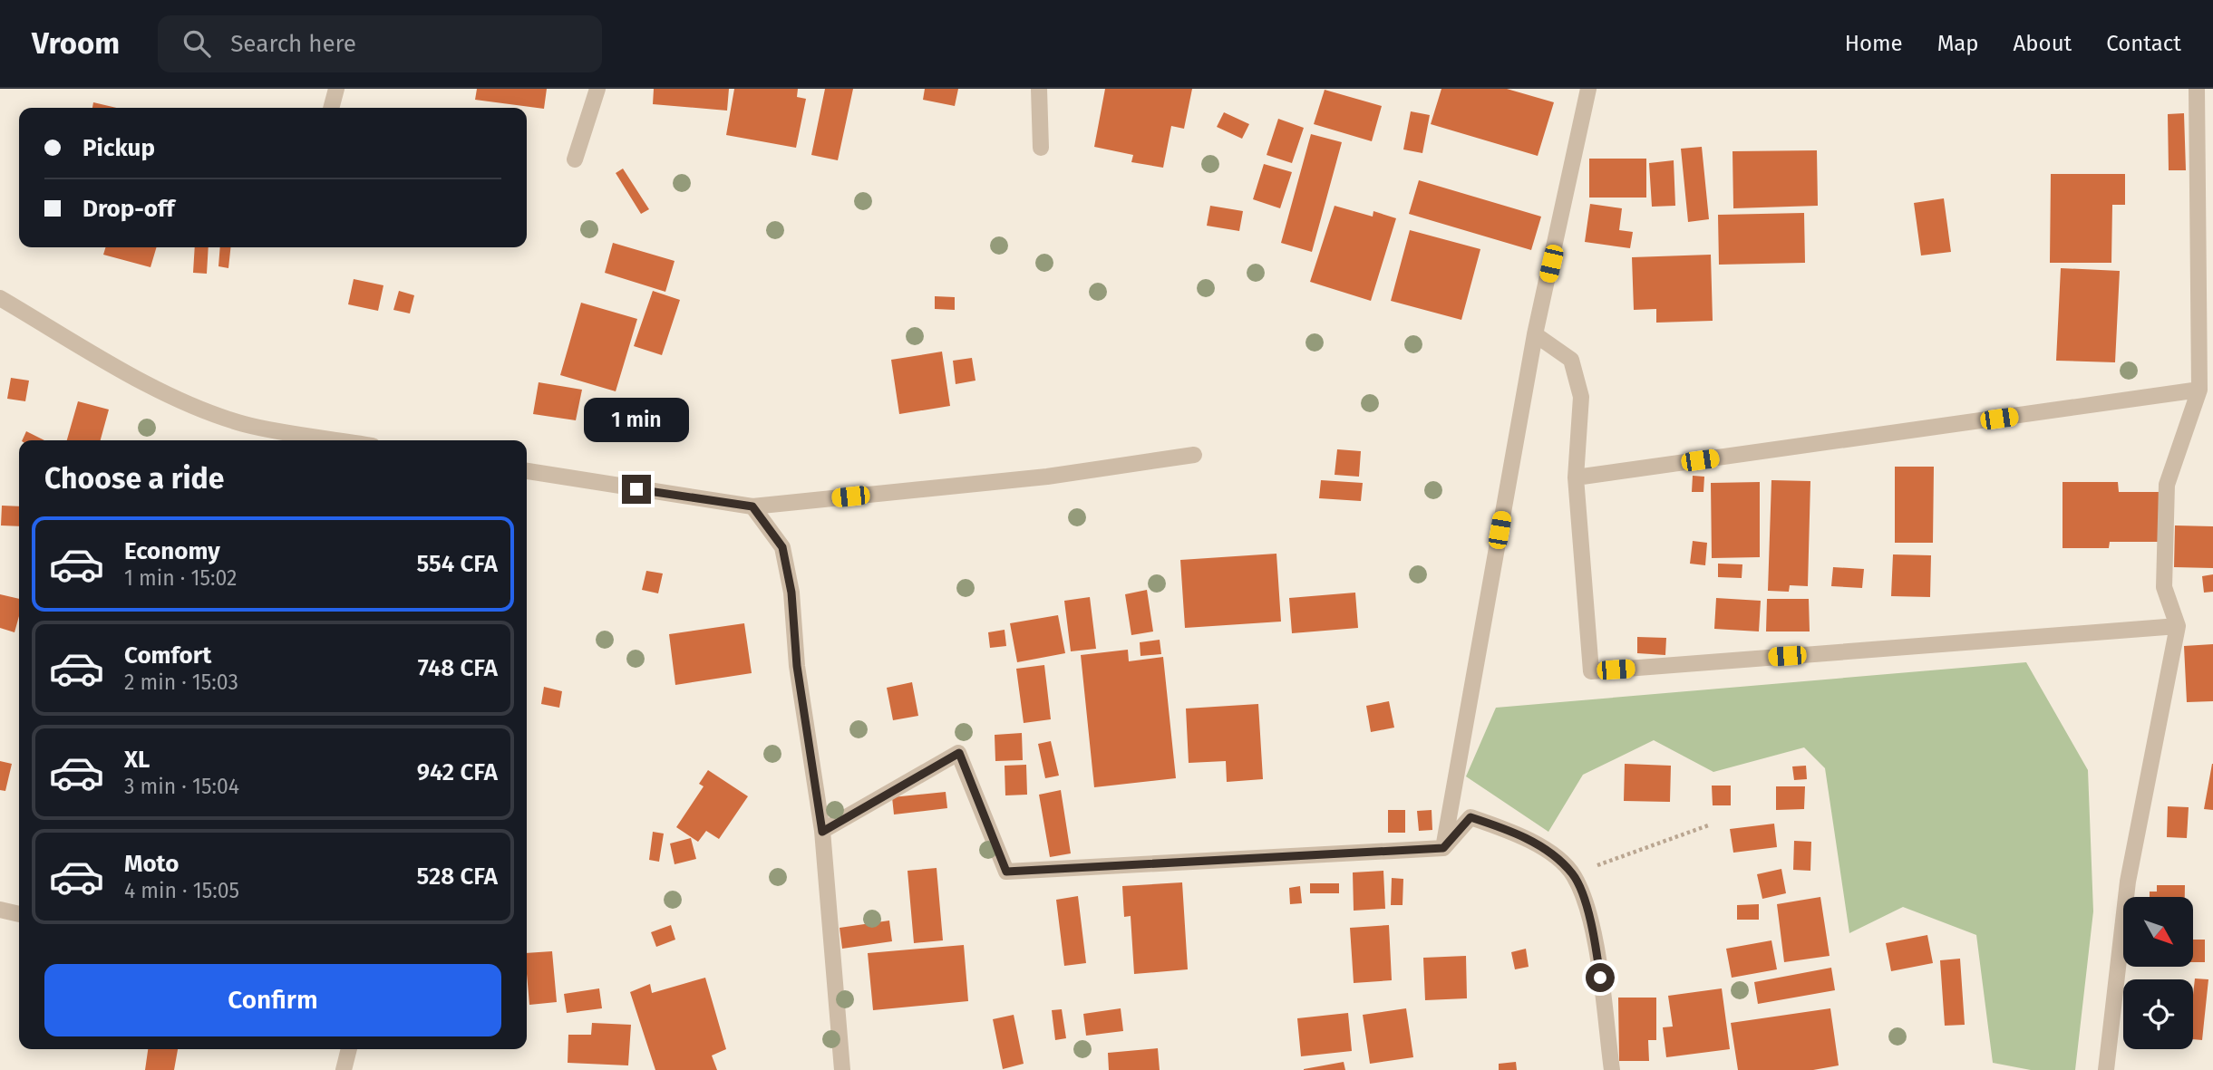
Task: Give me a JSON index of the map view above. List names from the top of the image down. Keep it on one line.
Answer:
{"north":"bottom right","page":{"header":"Vroom","search":"Search here","nav":["Home","Map","About","Contact"],"banner":["Pickup","Drop-off"],"bubble":"1 min","heading":"Choose a ride","list":[{"name":"Economy","note":"1 min · 15:02","value":"554 CFA"},{"name":"Comfort","note":"2 min · 15:03","value":"748 CFA"},{"name":"XL","note":"3 min · 15:04","value":"942 CFA"},{"name":"Moto","note":"4 min · 15:05","value":"528 CFA"}],"buttons":"Confirm"}}
